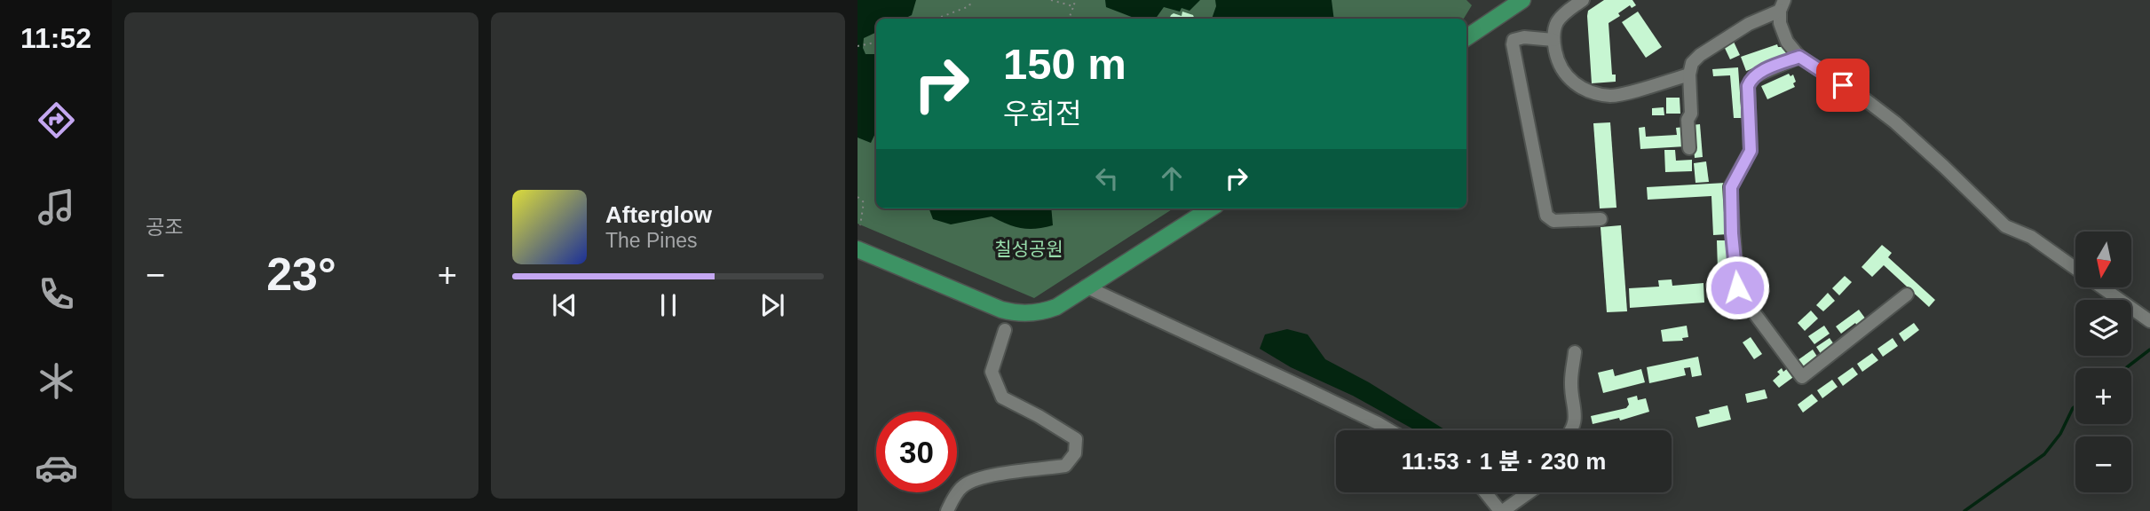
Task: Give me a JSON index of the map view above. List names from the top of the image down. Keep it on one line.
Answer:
{"parks":["칠성공원"],"north":"bottom","page":{"tabs":"11:52","tile":"공조","turn":["150 m","우회전"],"song":["Afterglow","The Pines"],"map_buttons":["+","−"],"heat":["−","23°","+"],"limit":"30","trip":"11:53 · 1 분 · 230 m"}}
